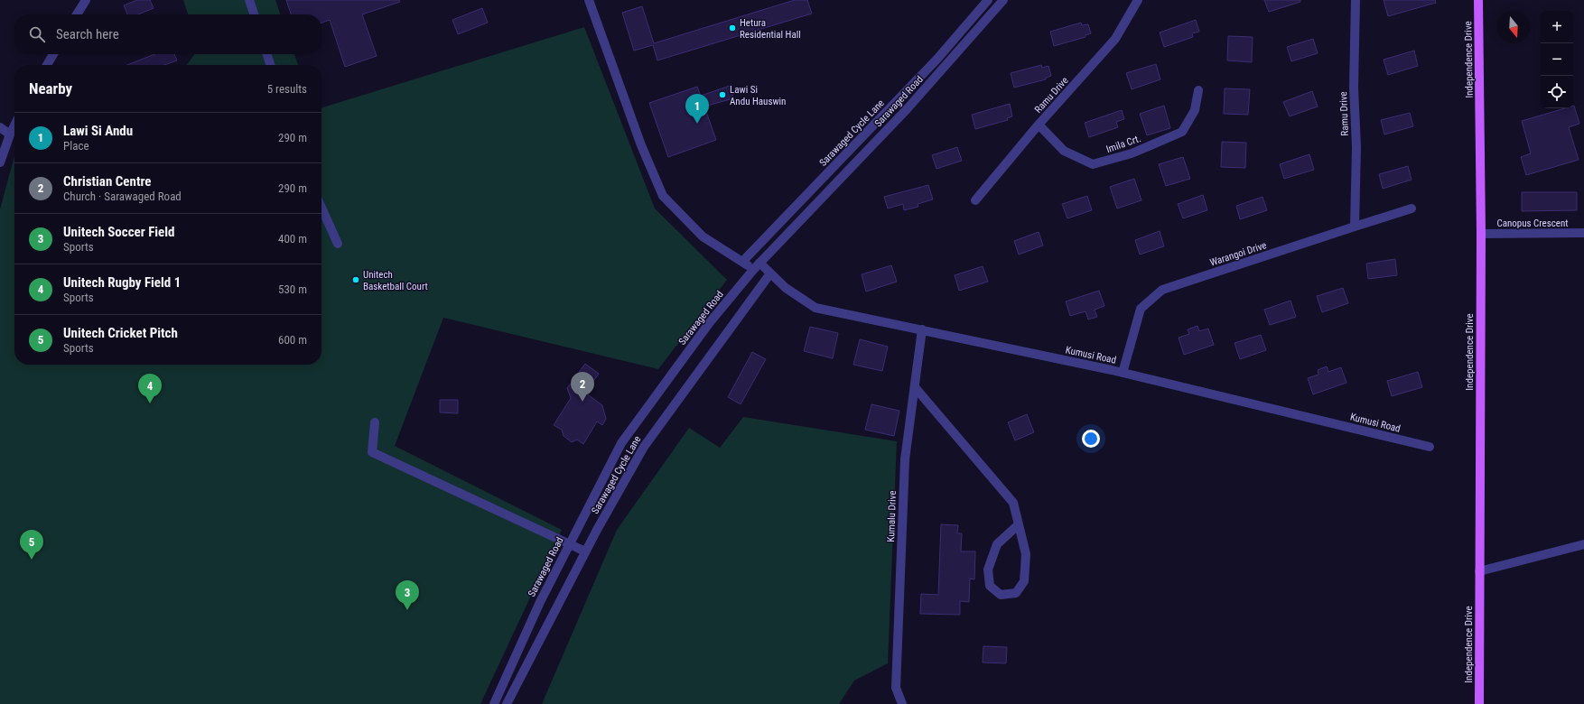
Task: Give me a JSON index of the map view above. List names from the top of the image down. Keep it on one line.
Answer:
{"streets":{"main road":["Independence Drive"],"street":["Ramu Drive","Sarawaged Road","Sarawaged Cycle Lane","Imila Crt.","Canopus Crescent","Warangoi Drive","Kumusi Road","Kumalu Drive"]},"crossings":[["Independence Drive","Canopus Crescent"],["Ramu Drive","Imila Crt."],["Ramu Drive","Warangoi Drive"],["Sarawaged Road","Kumusi Road"],["Sarawaged Cycle Lane","Kumusi Road"],["Warangoi Drive","Kumusi Road"],["Kumusi Road","Kumalu Drive"]],"places":["Hetura Residential Hall","Lawi Si Andu Hauswin","Unitech Basketball Court"],"north":"bottom","page":{"map_buttons":["+","−"],"search":"Search here","heading":["Nearby","5 results"],"pins":["1","2","4","5","3"],"list":[{"mark":"1","name":"Lawi Si Andu","note":"Place","value":"290 m"},{"mark":"2","name":"Christian Centre","note":"Church · Sarawaged Road","value":"290 m"},{"mark":"3","name":"Unitech Soccer Field","note":"Sports","value":"400 m"},{"mark":"4","name":"Unitech Rugby Field 1","note":"Sports","value":"530 m"},{"mark":"5","name":"Unitech Cricket Pitch","note":"Sports","value":"600 m"}]}}
